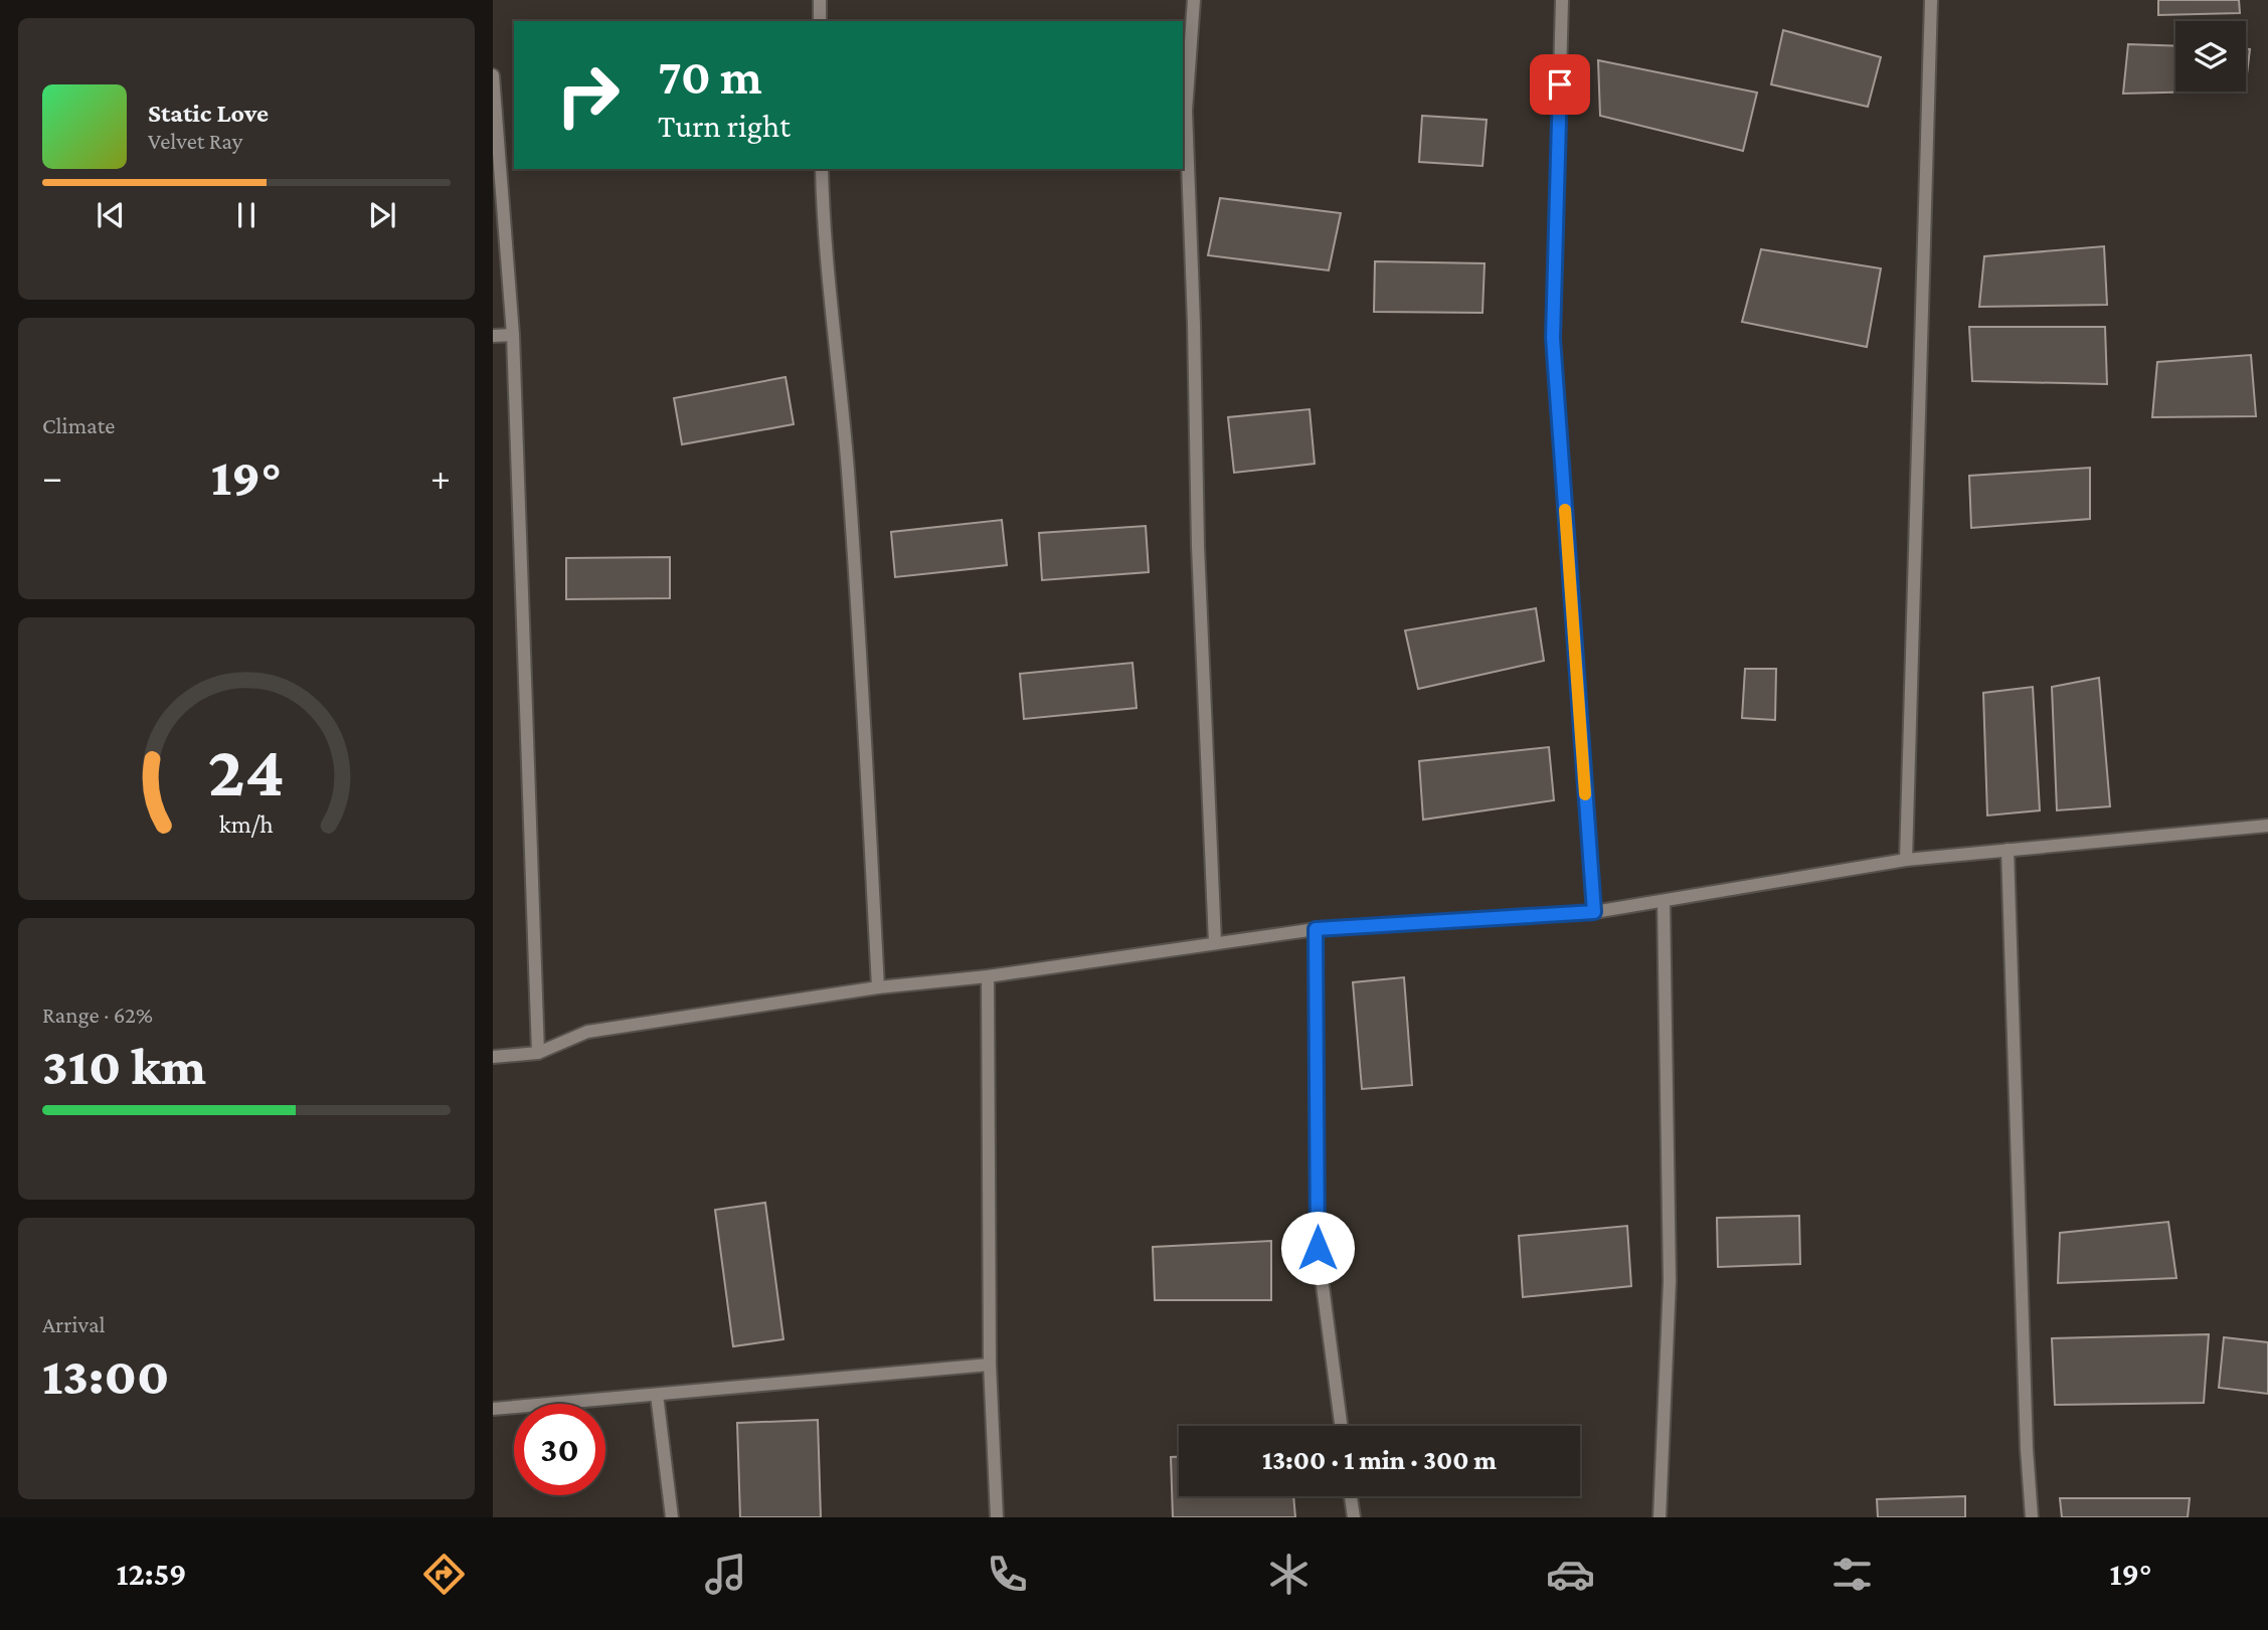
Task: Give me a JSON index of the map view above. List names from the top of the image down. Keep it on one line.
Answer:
{"page":{"turn":["70 m","Turn right"],"song":["Static Love","Velvet Ray"],"tile":["Climate",["Range · 62%","310 km"],["Arrival","13:00"]],"heat":["−","19°","+"],"limit":"30","trip":"13:00 · 1 min · 300 m","tabs":["12:59","19°"],"gauge":["24","km/h"]}}
